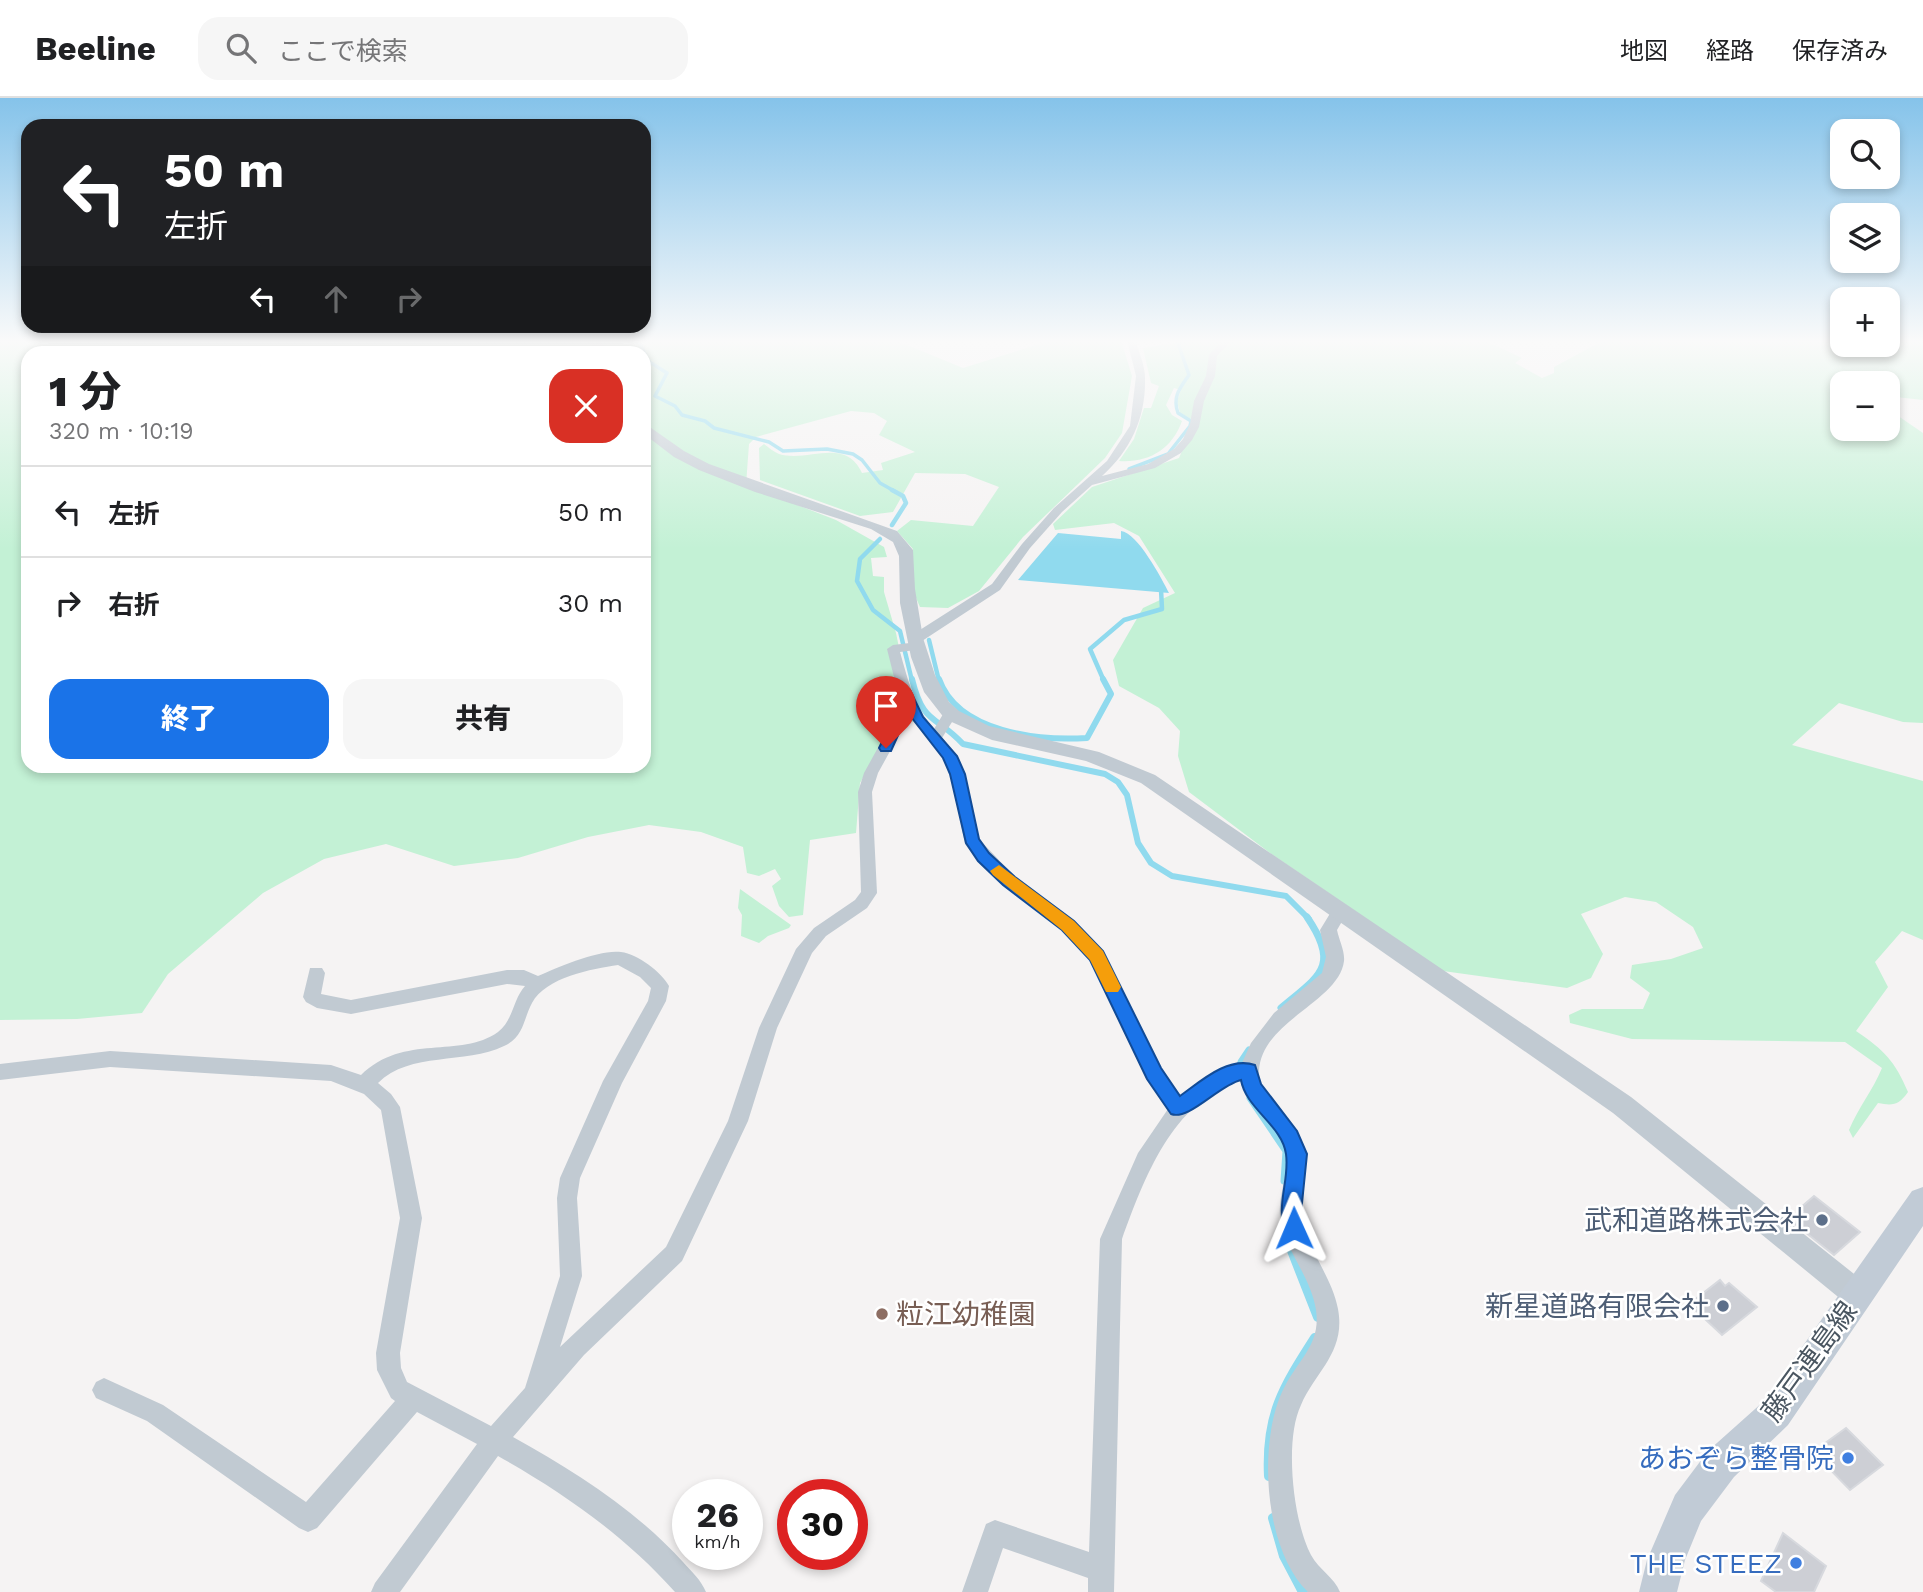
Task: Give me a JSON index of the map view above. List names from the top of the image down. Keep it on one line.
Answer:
{"streets":{"main road":["藤戸連島線"]},"places":["武和道路株式会社","新星道路有限会社","粒江幼稚園","あおぞら整骨院","THE STEEZ"],"page":{"header":"Beeline","search":"ここで検索","nav":["地図","経路","保存済み"],"map_buttons":["+","−"],"turn":["50 m","左折"],"heading":["1 分","320 m · 10:19"],"list":[{"name":"左折","value":"50 m"},{"name":"右折","value":"30 m"}],"buttons":["終了","共有"],"speed":"26 km/h","limit":"30"}}
